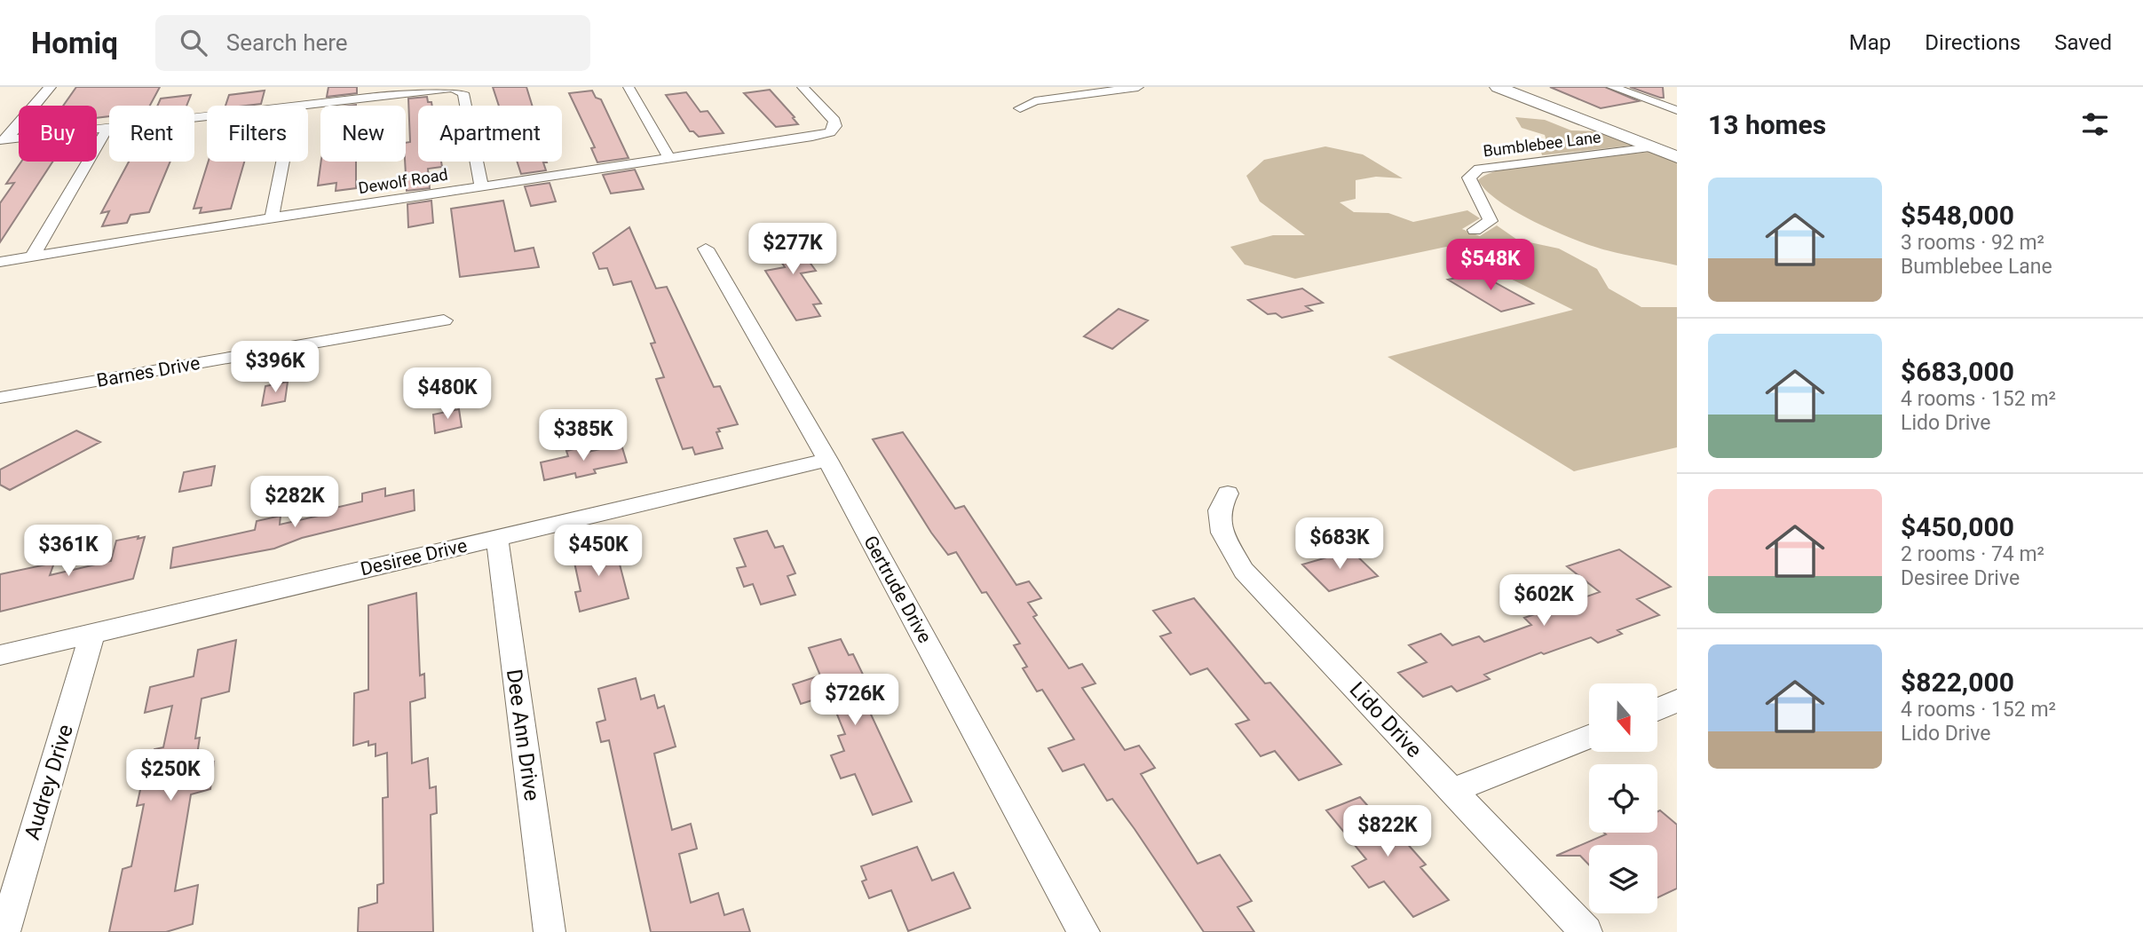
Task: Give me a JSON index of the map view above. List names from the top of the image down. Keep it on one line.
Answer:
{"streets":{"street":["Bumblebee Lane","Dewolf Road","Barnes Drive","Desiree Drive","Gertrude Drive","Lido Drive","Dee Ann Drive","Audrey Drive"]},"crossings":[["Desiree Drive","Gertrude Drive"],["Desiree Drive","Dee Ann Drive"],["Desiree Drive","Audrey Drive"]],"north":"bottom","page":{"header":"Homiq","search":"Search here","nav":["Map","Directions","Saved"],"heading":"13 homes","chip":["Buy","Rent","Filters","New","Apartment"],"list":[{"name":"$548,000","note":"3 rooms · 92 m² · Bumblebee Lane"},{"name":"$683,000","note":"4 rooms · 152 m² · Lido Drive"},{"name":"$450,000","note":"2 rooms · 74 m² · Desiree Drive"},{"name":"$822,000","note":"4 rooms · 152 m² · Lido Drive"}],"price":["$277K","$548K","$396K","$480K","$385K","$282K","$683K","$361K","$450K","$602K","$726K","$250K","$822K"]}}
